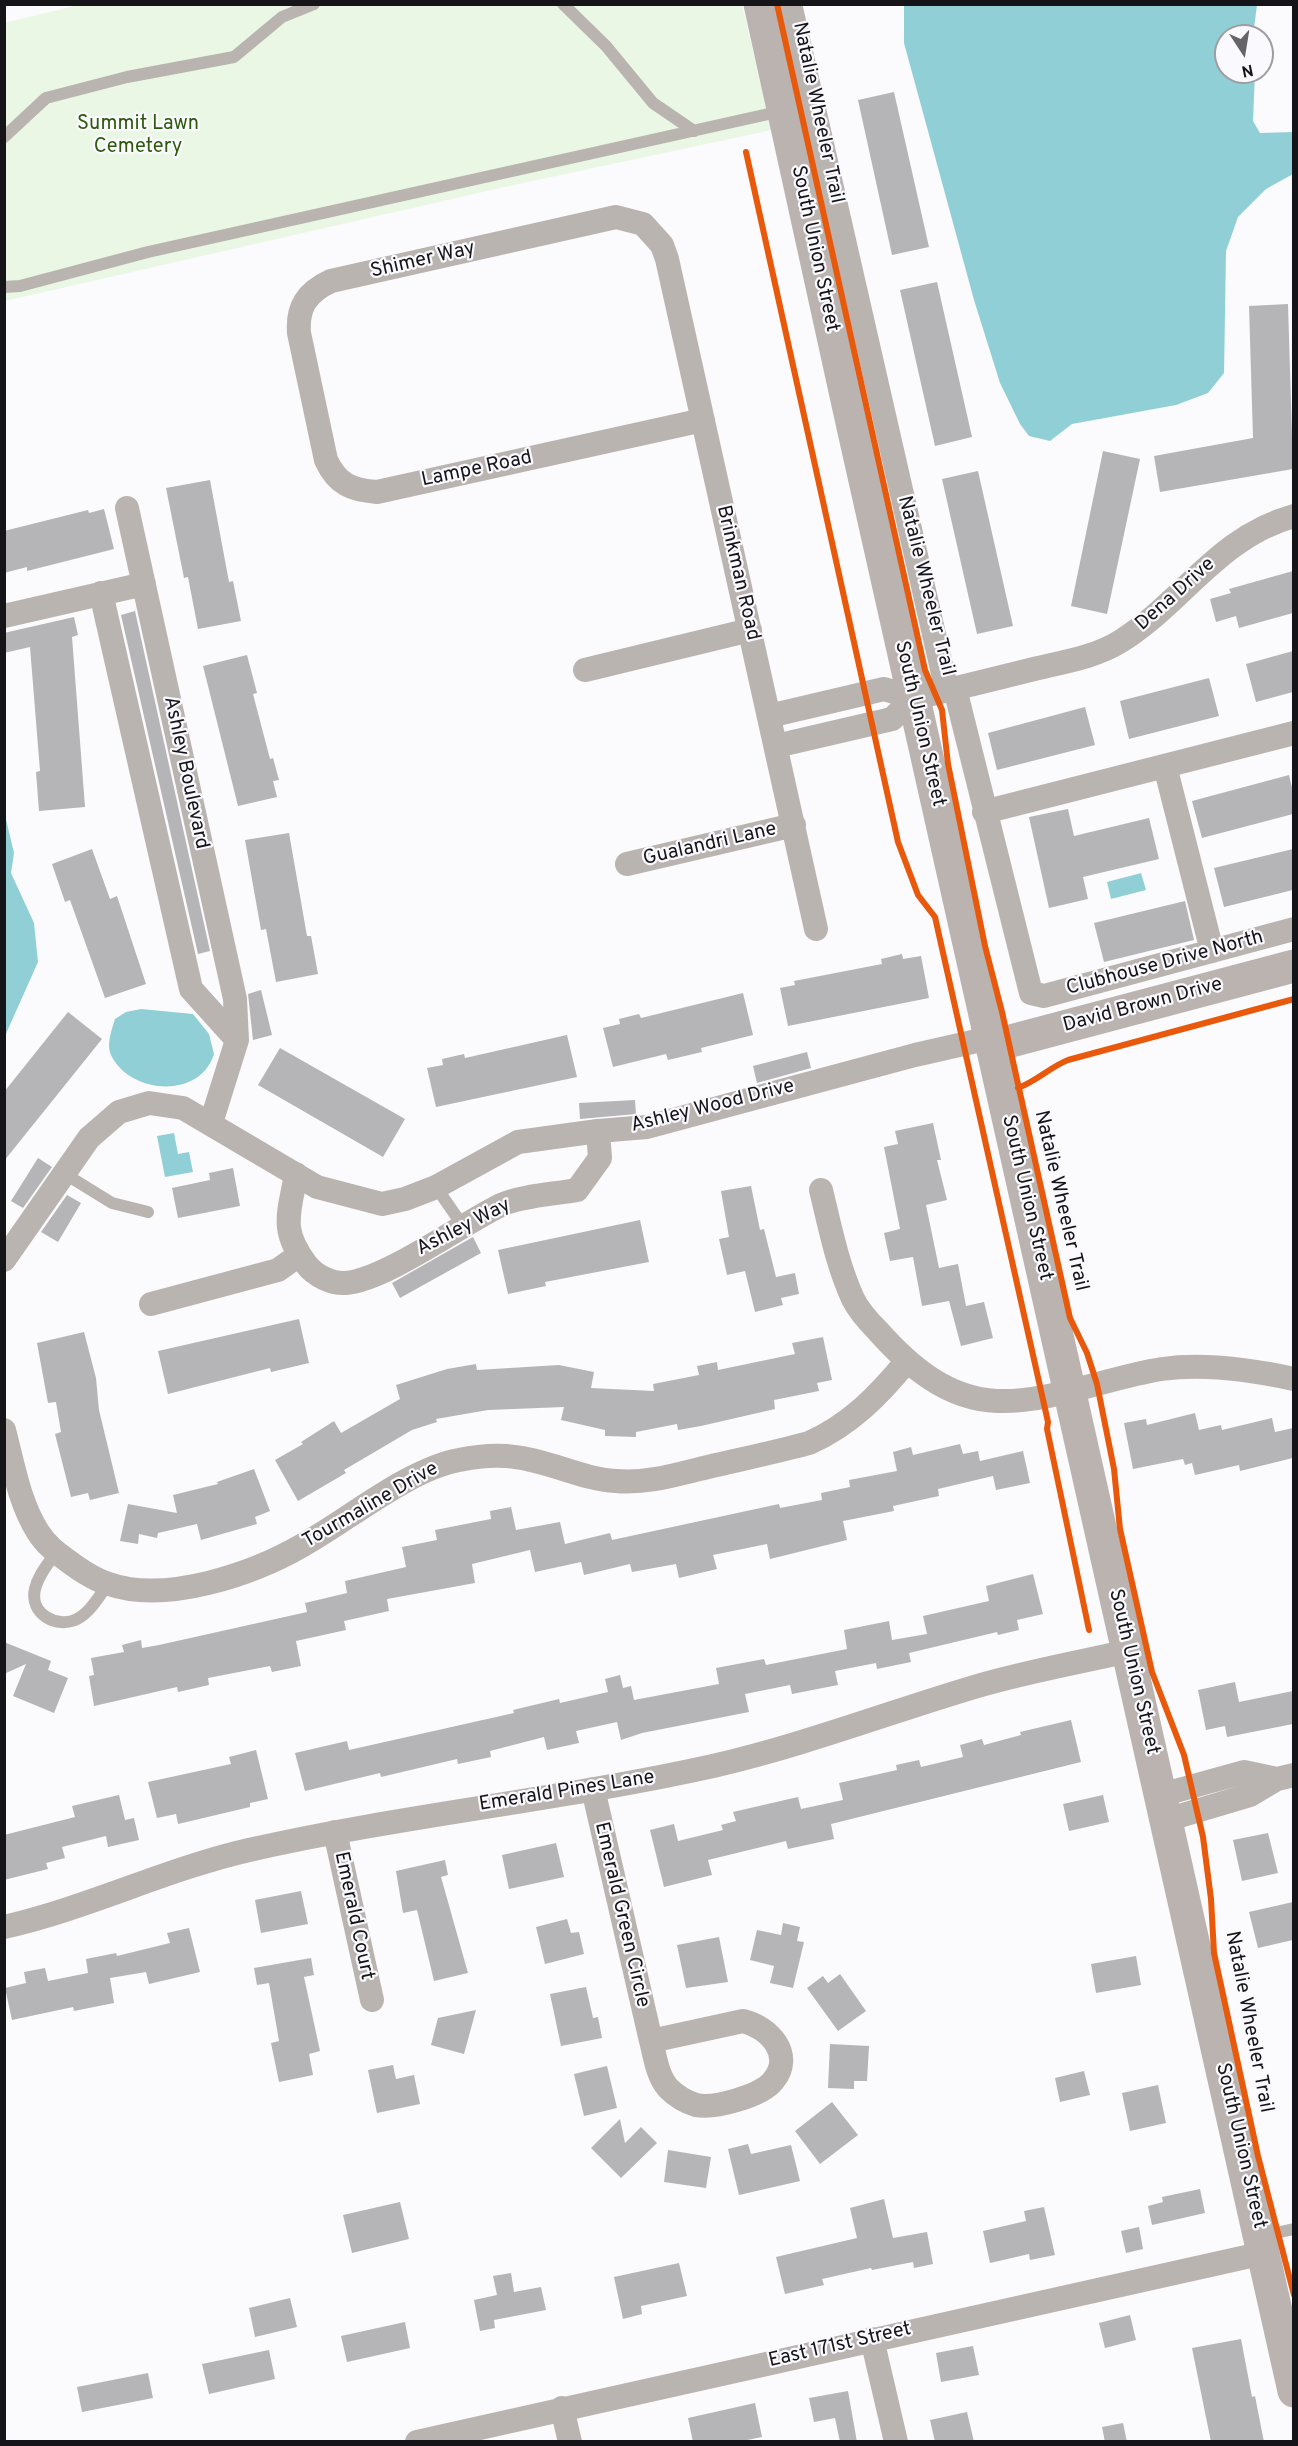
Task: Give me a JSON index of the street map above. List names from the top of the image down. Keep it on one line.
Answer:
{"streets":{"street":["South Union Street","Shimer Way","Lampe Road","Brinkman Road","Dena Drive","Ashley Boulevard","Gualandri Lane","Clubhouse Drive North","David Brown Drive","Ashley Wood Drive","Ashley Way","Tourmaline Drive","Emerald Pines Lane","Emerald Green Circle","Emerald Court","East 171st Street"],"cycle path":["Natalie Wheeler Trail"]},"crossings":[["South Union Street","Dena Drive"],["South Union Street","Clubhouse Drive North"],["South Union Street","David Brown Drive"],["South Union Street","Ashley Wood Drive"],["South Union Street","Emerald Pines Lane"],["South Union Street","East 171st Street"],["Shimer Way","Lampe Road"],["Shimer Way","Brinkman Road"],["Lampe Road","Brinkman Road"],["Brinkman Road","Gualandri Lane"],["Ashley Boulevard","Ashley Wood Drive"],["Clubhouse Drive North","David Brown Drive"],["David Brown Drive","Ashley Wood Drive"],["Ashley Wood Drive","Ashley Way"],["Emerald Pines Lane","Emerald Green Circle"],["Emerald Pines Lane","Emerald Court"]],"parks":["Summit Lawn Cemetery"],"north":"bottom"}
